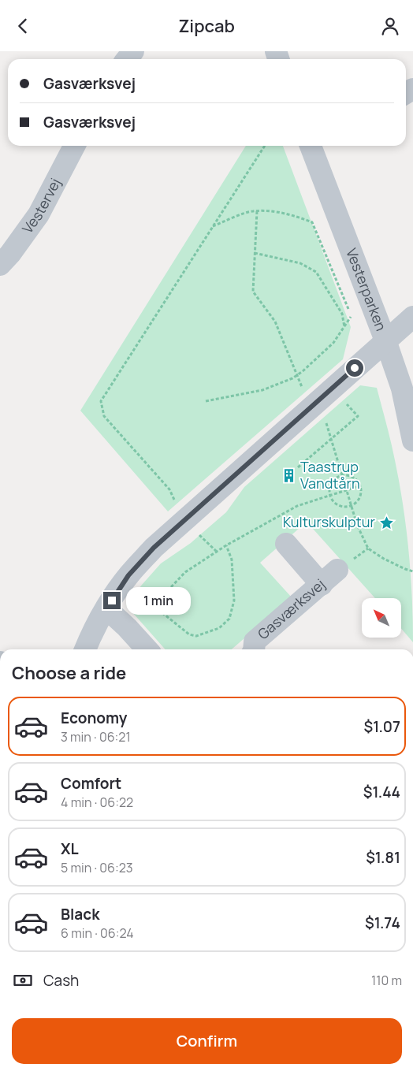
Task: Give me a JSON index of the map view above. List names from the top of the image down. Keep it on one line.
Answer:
{"streets":{"street":["Vestervej","Vesterparken","Gasværksvej"]},"places":{"building":["Taastrup Vandtårn"],"place":["Kulturskulptur"]},"north":"top left","page":{"header":"Zipcab","banner":["Gasværksvej","Gasværksvej"],"bubble":"1 min","heading":"Choose a ride","list":[{"name":"Economy","note":"3 min · 06:21","value":"$1.07"},{"name":"Comfort","note":"4 min · 06:22","value":"$1.44"},{"name":"XL","note":"5 min · 06:23","value":"$1.81"},{"name":"Black","note":"6 min · 06:24","value":"$1.74"}],"pay":["Cash","110 m"],"buttons":"Confirm"}}
